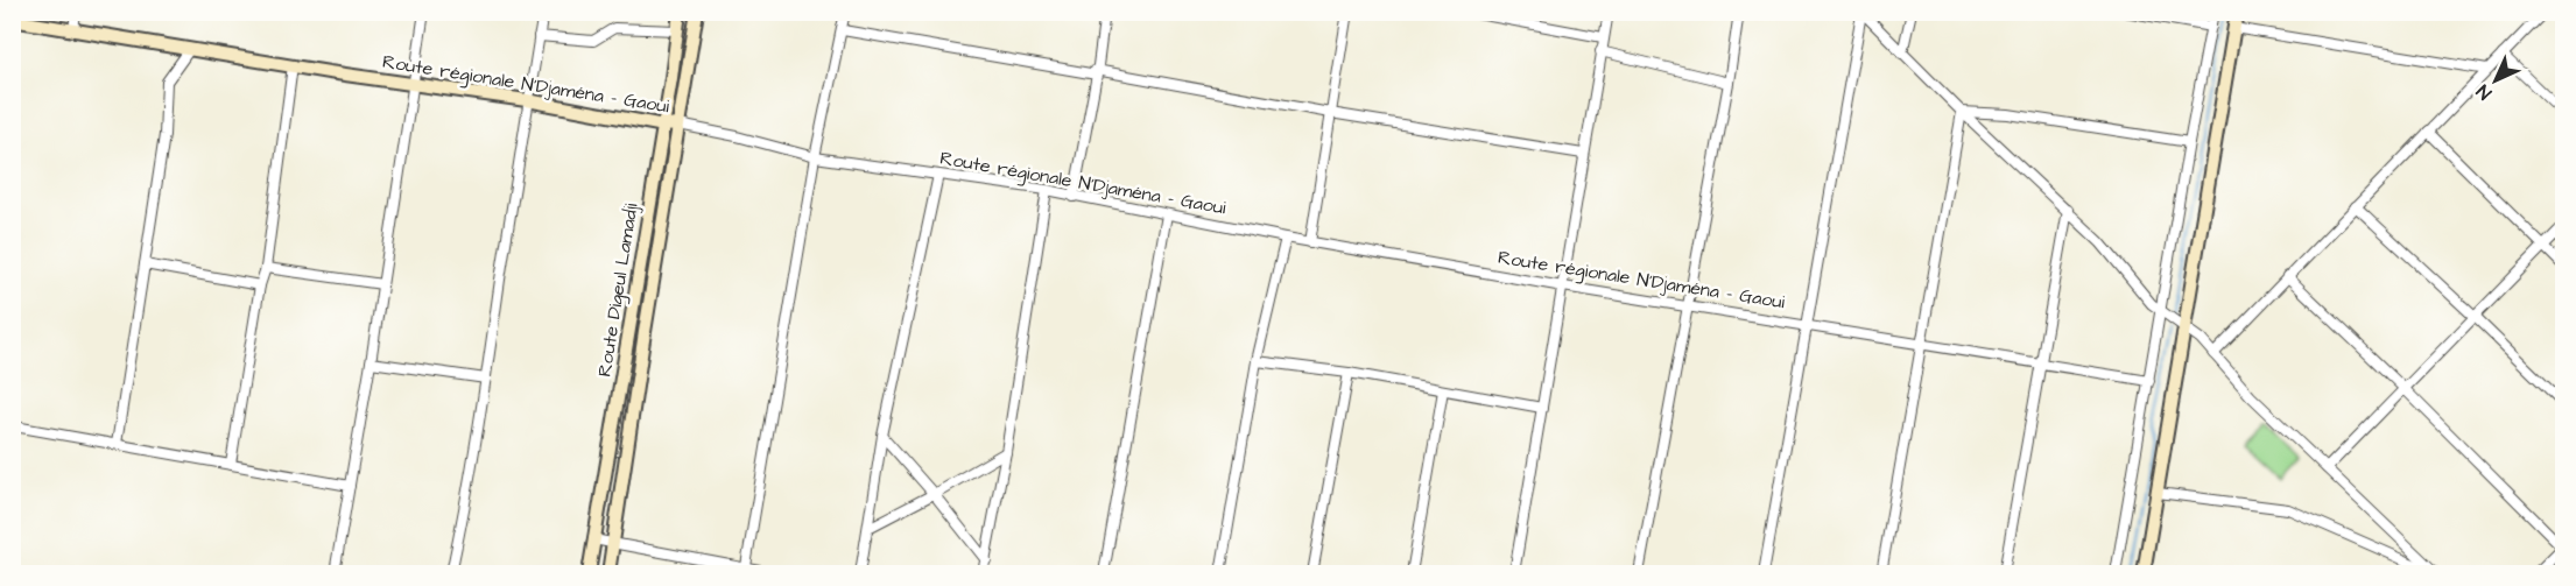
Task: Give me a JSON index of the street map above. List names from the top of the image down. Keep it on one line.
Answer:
{"streets":{"street":["Route régionale N'Djaména - Gaoui","Route Digeul Lamadji"]},"crossings":[["Route régionale N'Djaména - Gaoui","Route Digeul Lamadji"]],"north":"bottom left"}
